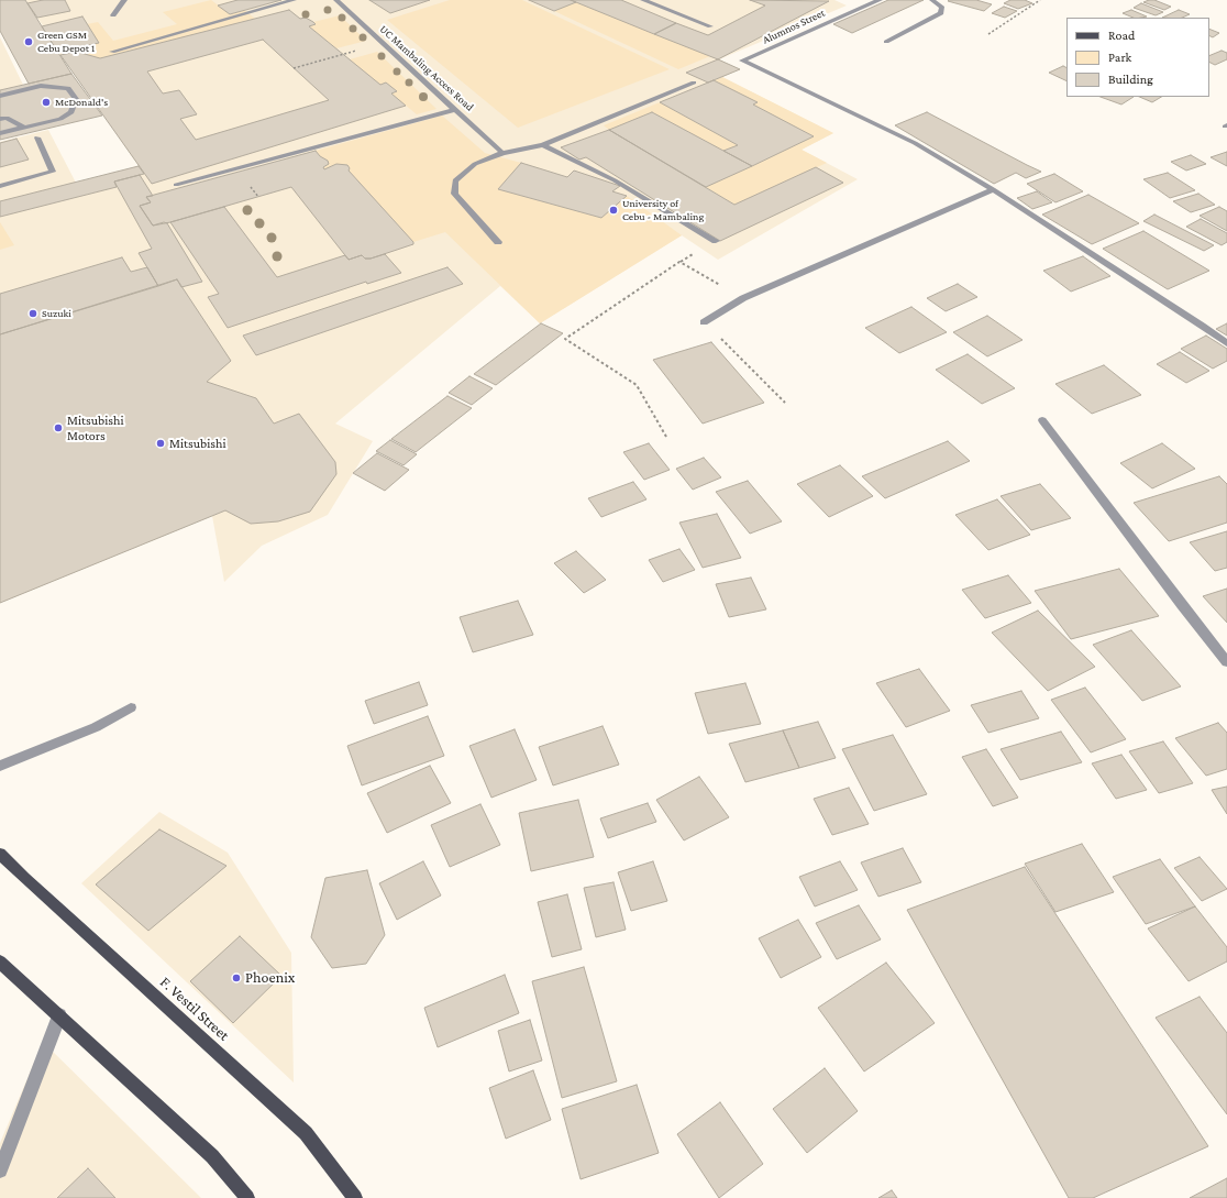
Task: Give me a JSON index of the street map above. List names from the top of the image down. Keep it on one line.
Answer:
{"streets":{"main road":["F. Vestil Street"],"street":["Alumnos Street","UC Mambaling Access Road"]},"places":["Green GSM Cebu Depot 1","McDonald's","University of Cebu - Mambaling","Suzuki","Mitsubishi Motors","Mitsubishi","Phoenix"],"legend":["Road","Park","Building"]}
